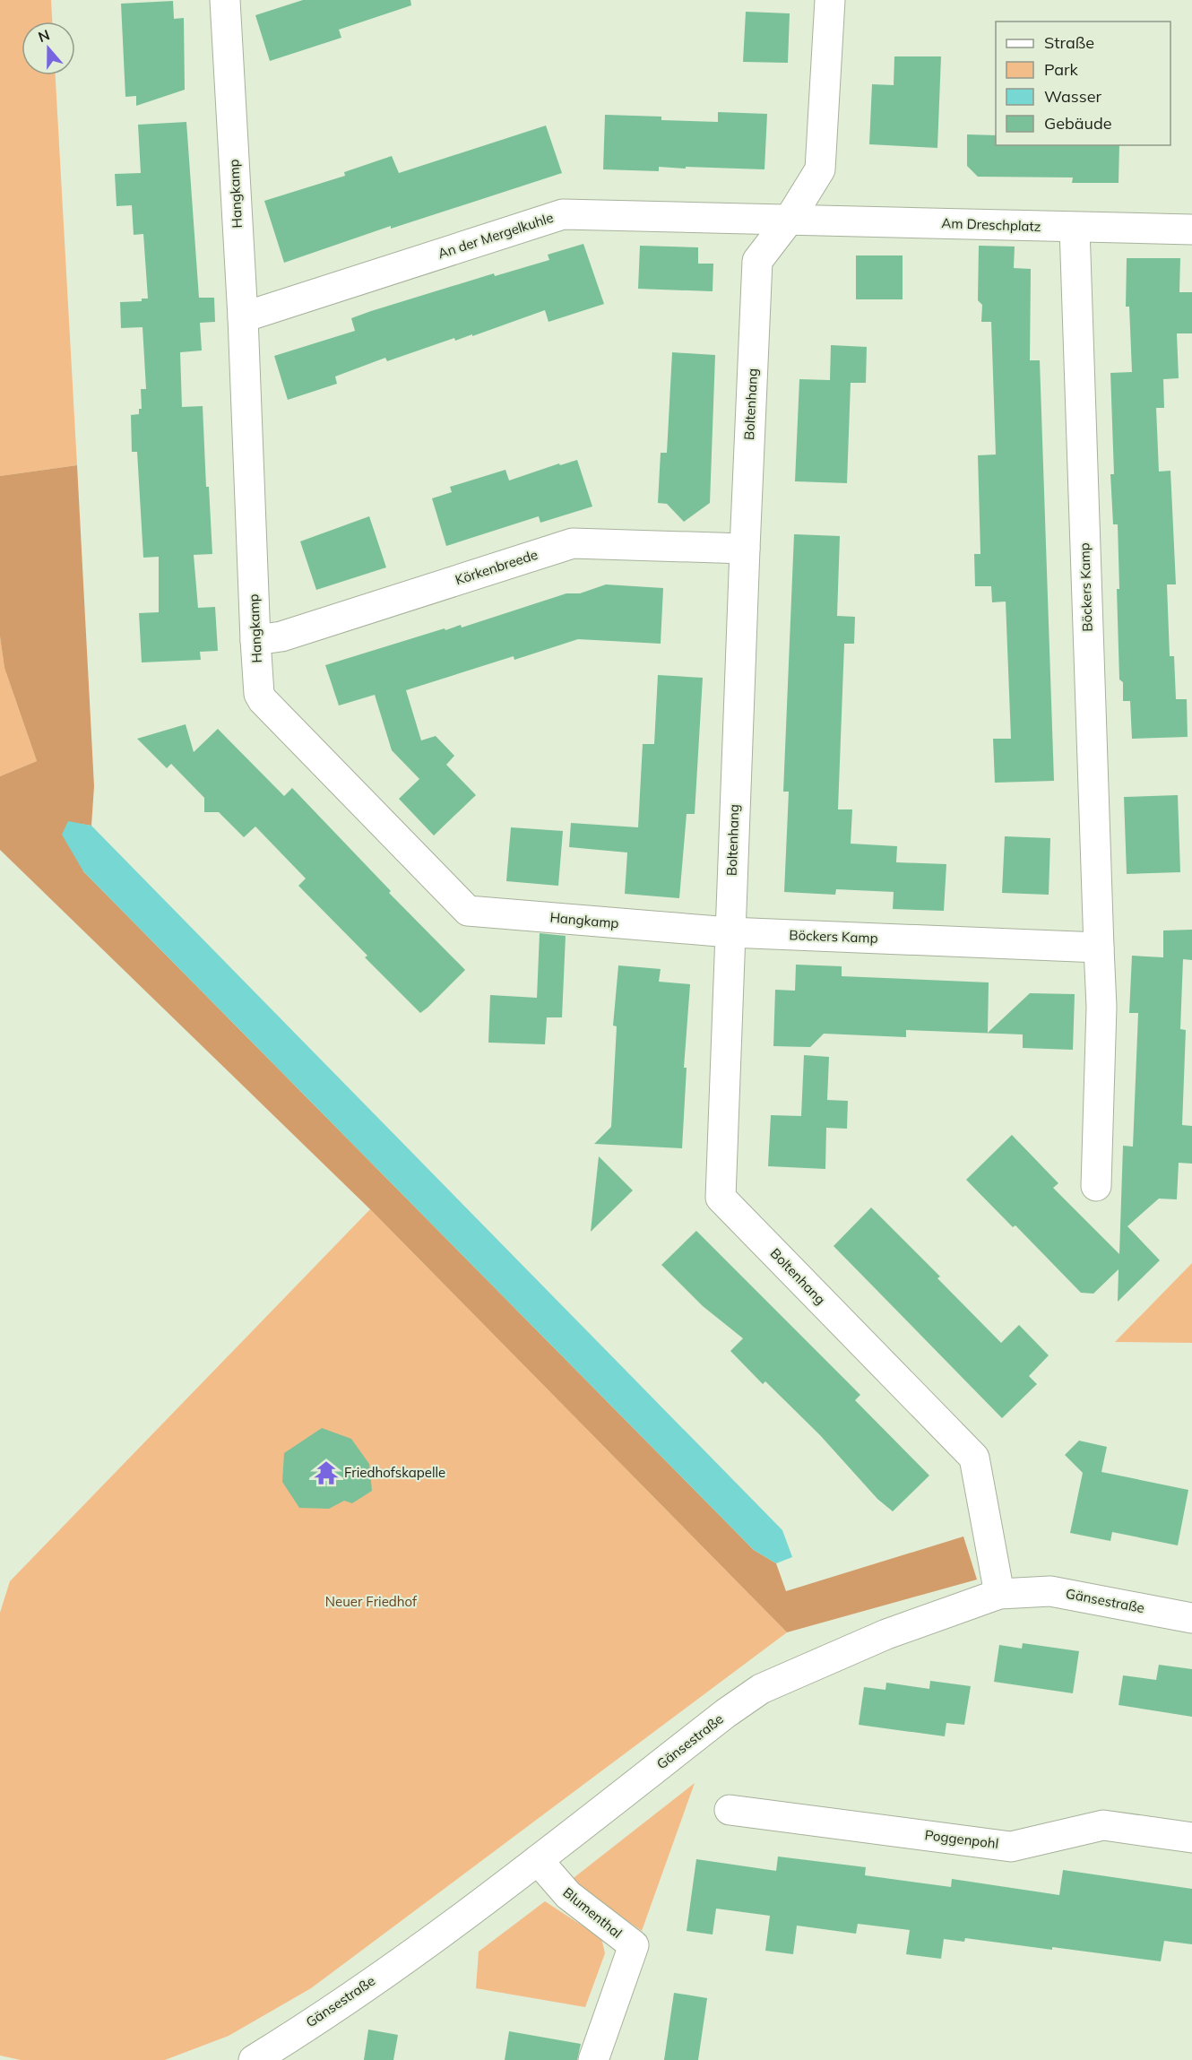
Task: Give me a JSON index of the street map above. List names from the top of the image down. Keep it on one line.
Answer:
{"streets":{"street":["Hangkamp","Am Dreschplatz","An der Mergelkuhle","Boltenhang","Körkenbreede","Böckers Kamp","Gänsestraße","Poggenpohl","Blumenthal"]},"crossings":[["Hangkamp","An der Mergelkuhle"],["Hangkamp","Boltenhang"],["Hangkamp","Körkenbreede"],["Hangkamp","Böckers Kamp"],["Am Dreschplatz","An der Mergelkuhle"],["Am Dreschplatz","Boltenhang"],["Am Dreschplatz","Böckers Kamp"],["An der Mergelkuhle","Boltenhang"],["Boltenhang","Körkenbreede"],["Boltenhang","Böckers Kamp"],["Boltenhang","Gänsestraße"],["Gänsestraße","Blumenthal"]],"parks":["Neuer Friedhof"],"places":{"temple":["Friedhofskapelle"]},"legend":["Straße","Park","Wasser","Gebäude"],"north":"top"}
